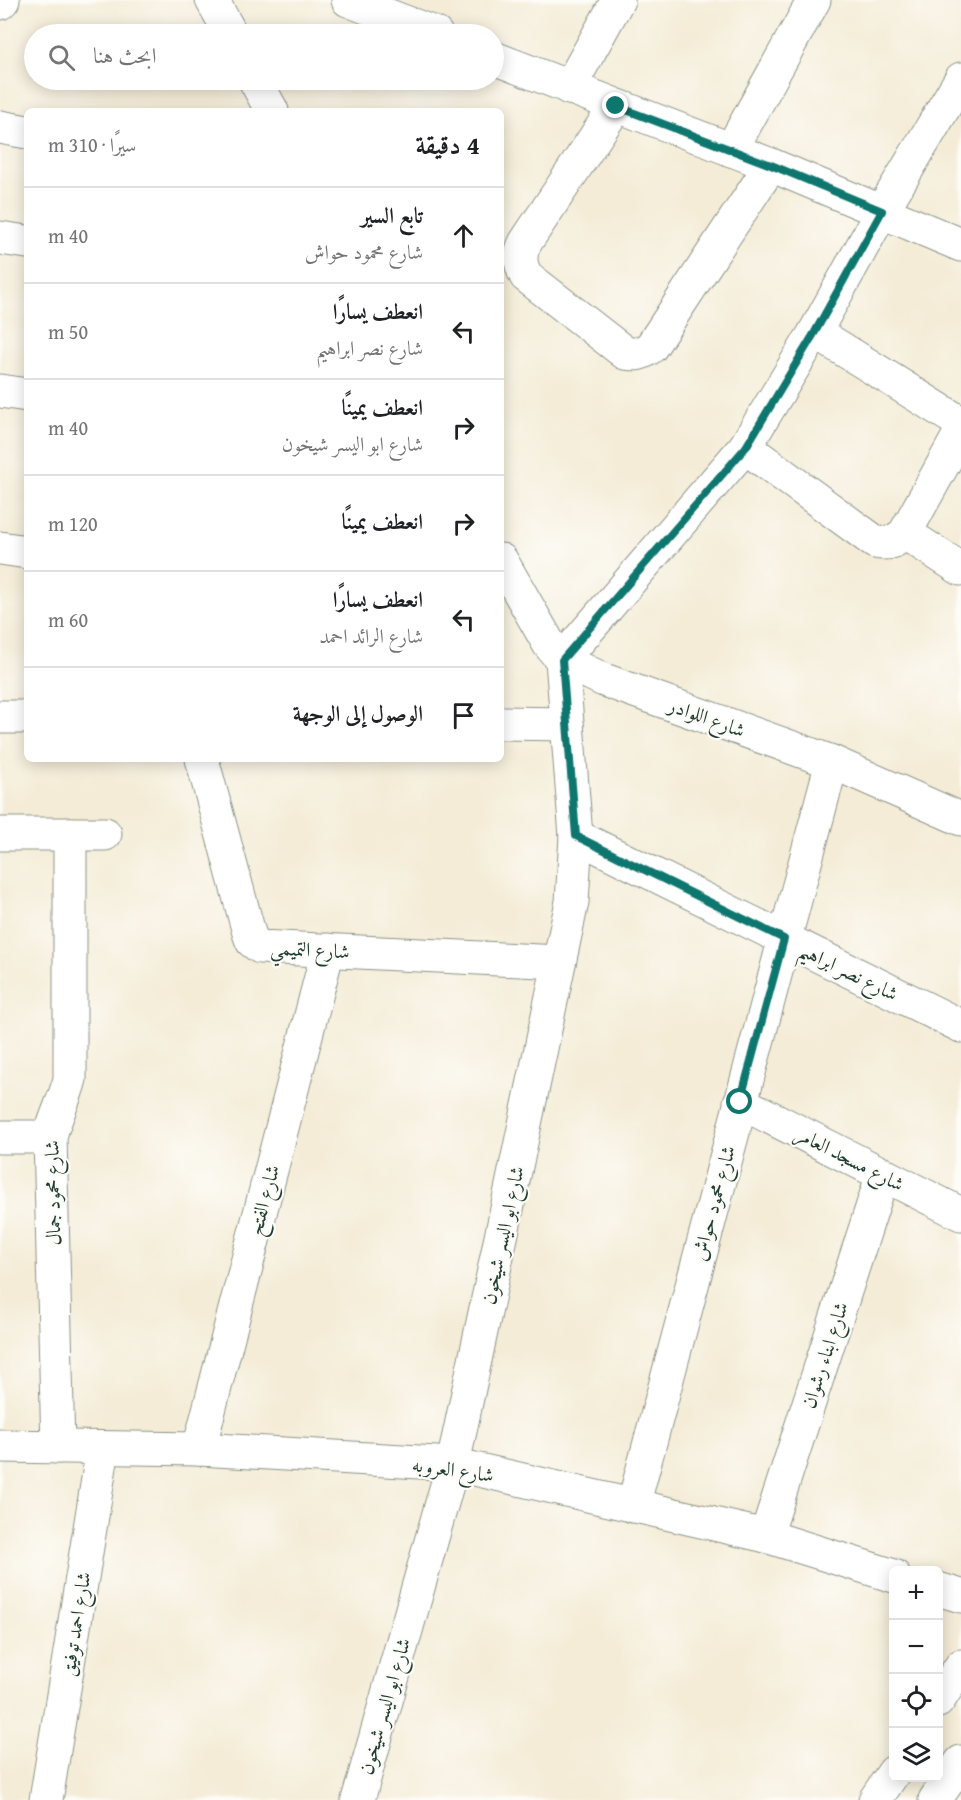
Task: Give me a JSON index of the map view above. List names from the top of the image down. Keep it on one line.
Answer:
{"streets":{"street":["شارع اللوادر","شارع التميمي","شارع نصر ابراهيم","شارع مسجد العامر","شارع محمود جمال","شارع الفتح","شارع محمود حواش","شارع ابو اليسر شيخون","شارع ابناء رشوان","شارع العروبه","شارع احمد توفيق"]},"crossings":[["شارع اللوادر","شارع محمود حواش"],["شارع اللوادر","شارع ابو اليسر شيخون"],["شارع التميمي","شارع الفتح"],["شارع التميمي","شارع ابو اليسر شيخون"],["شارع نصر ابراهيم","شارع محمود حواش"],["شارع نصر ابراهيم","شارع ابو اليسر شيخون"],["شارع مسجد العامر","شارع محمود حواش"],["شارع مسجد العامر","شارع ابناء رشوان"],["شارع محمود جمال","شارع العروبه"],["شارع الفتح","شارع العروبه"],["شارع محمود حواش","شارع العروبه"],["شارع ابو اليسر شيخون","شارع العروبه"],["شارع ابناء رشوان","شارع العروبه"],["شارع العروبه","شارع احمد توفيق"]],"page":{"search":"ابحث هنا","heading":["4 دقيقة","سيرًا · 310 m"],"list":[["تابع السير","شارع محمود حواش","40 m"],["انعطف يسارًا","شارع نصر ابراهيم","50 m"],["انعطف يمينًا","شارع ابو اليسر شيخون","40 m"],["انعطف يمينًا","120 m"],["انعطف يسارًا","شارع الرائد احمد","60 m"],"الوصول إلى الوجهة"],"map_buttons":["+","−"]}}
